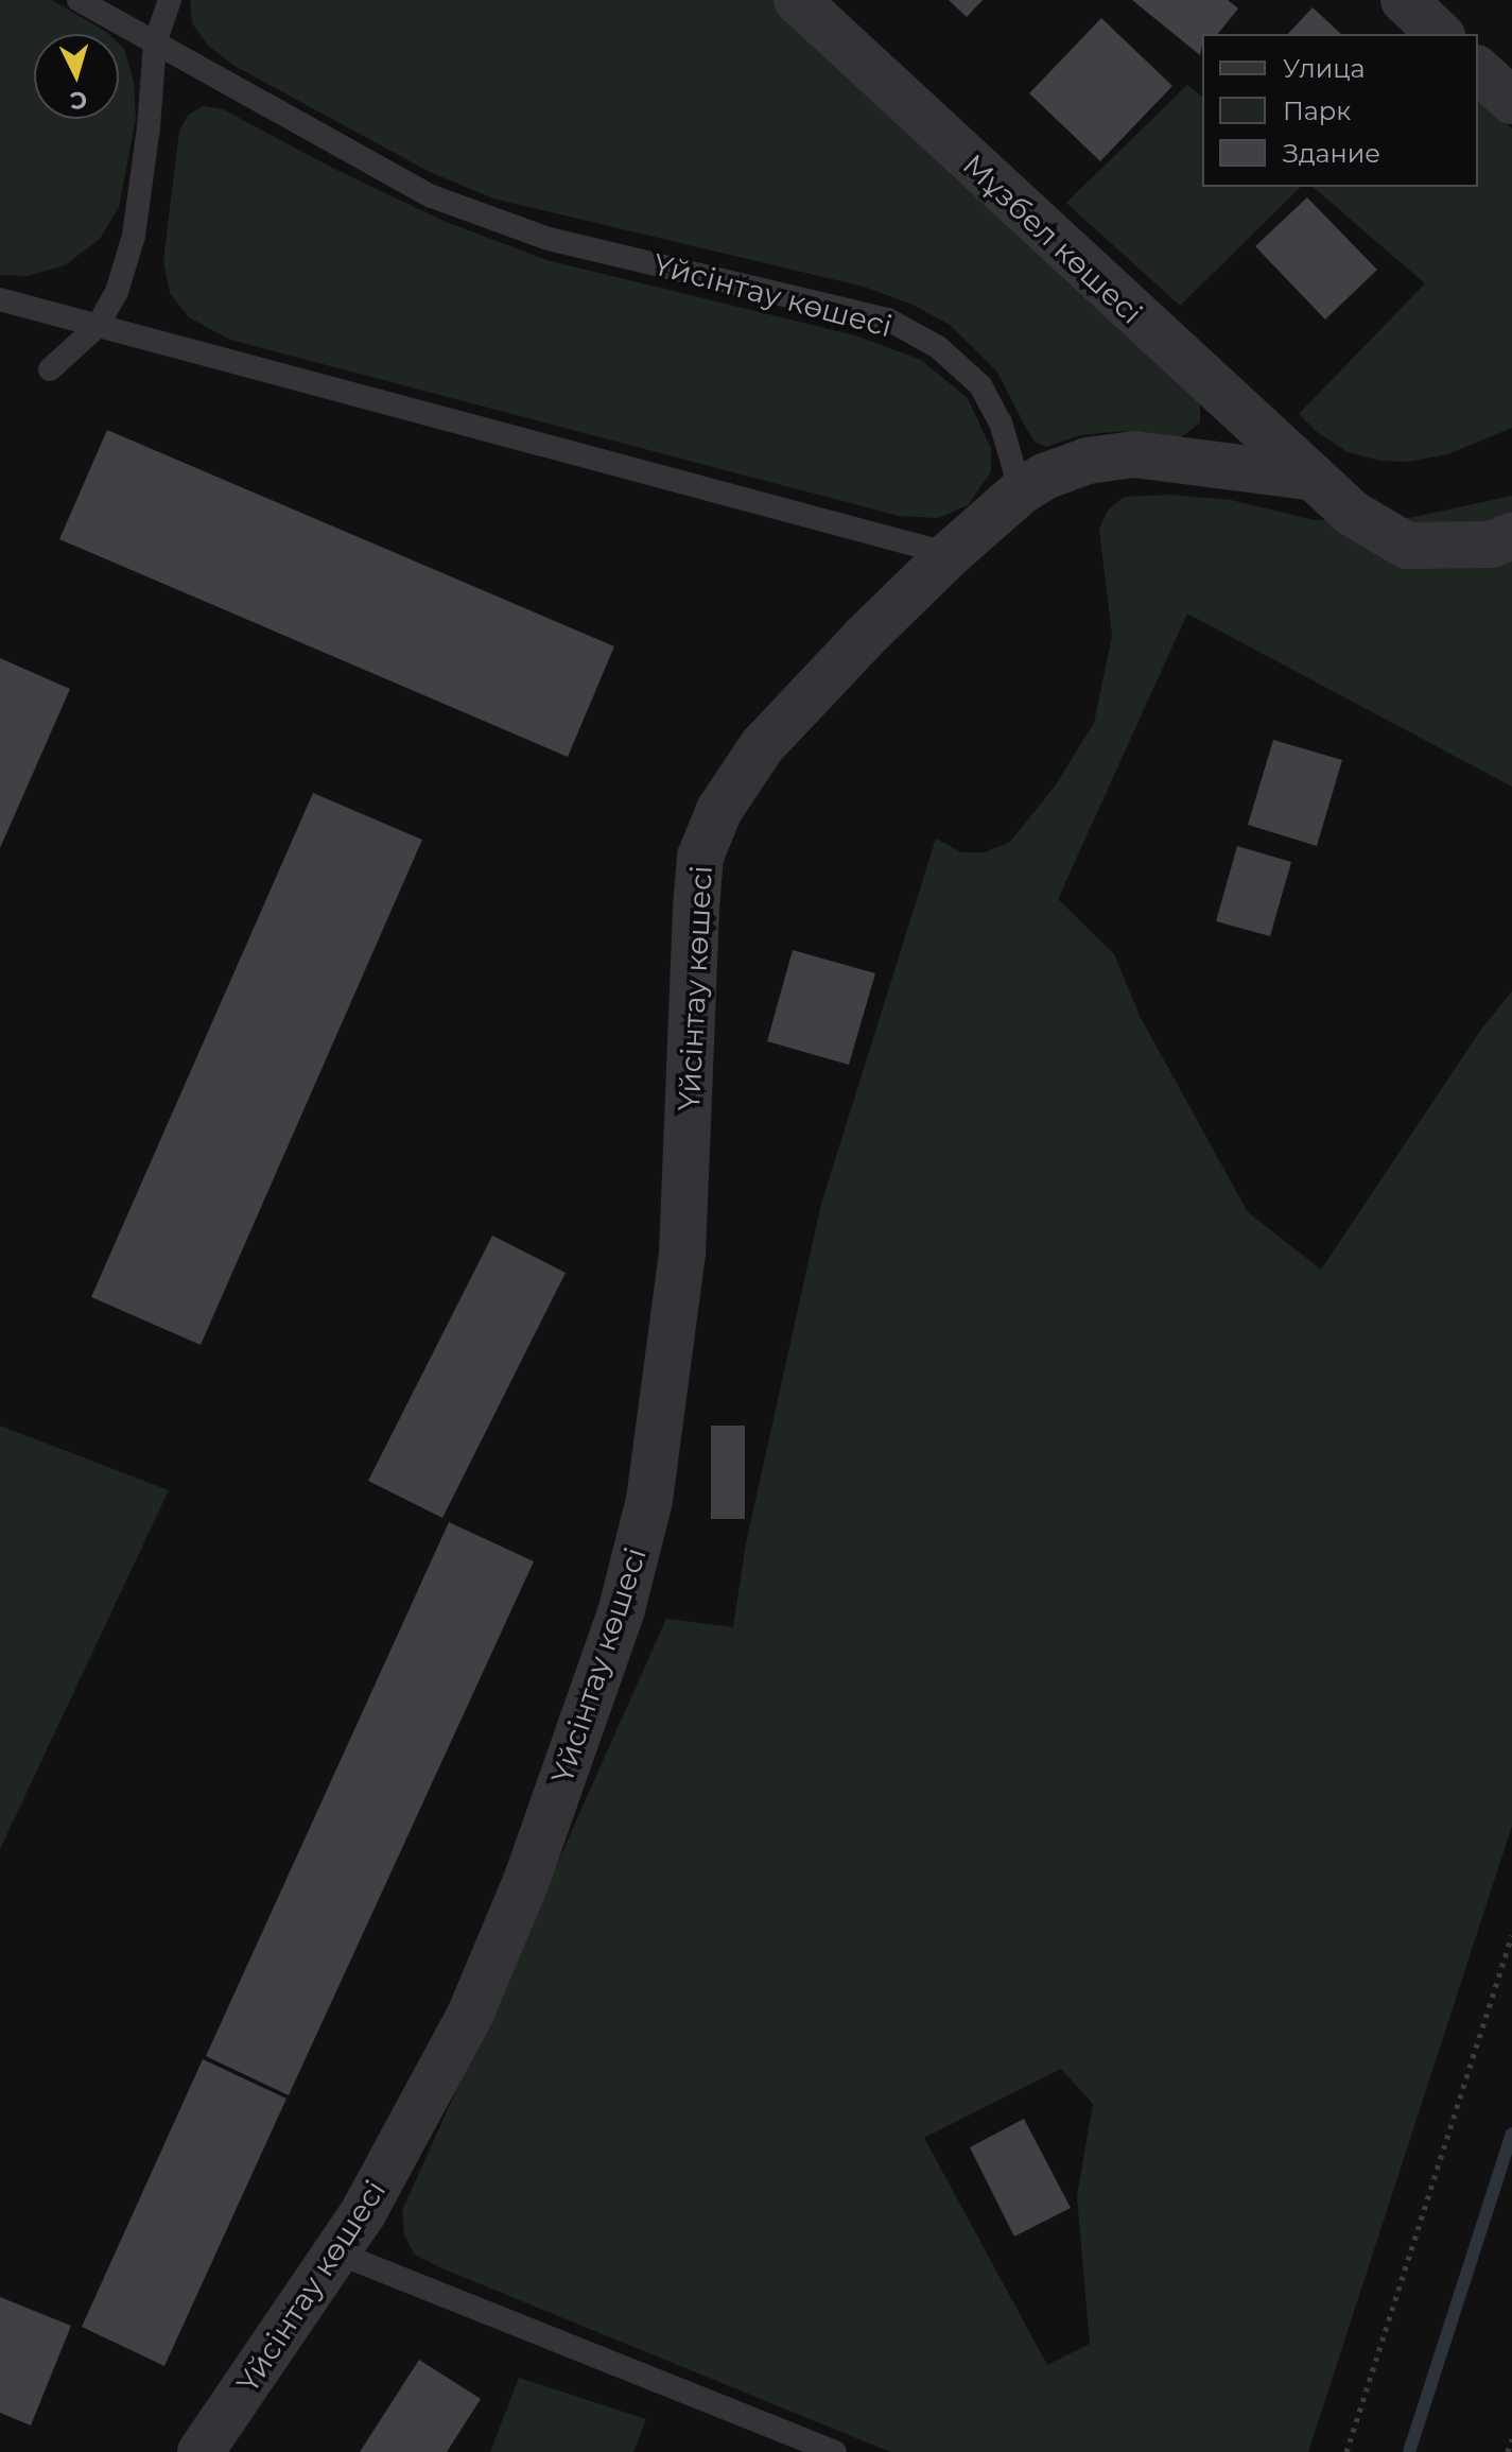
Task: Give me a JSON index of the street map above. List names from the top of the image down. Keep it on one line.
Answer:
{"streets":{"street":["Мұзбел көшесі","Үйсінтау көшесі"]},"legend":["Улица","Парк","Здание"],"north":"bottom"}
